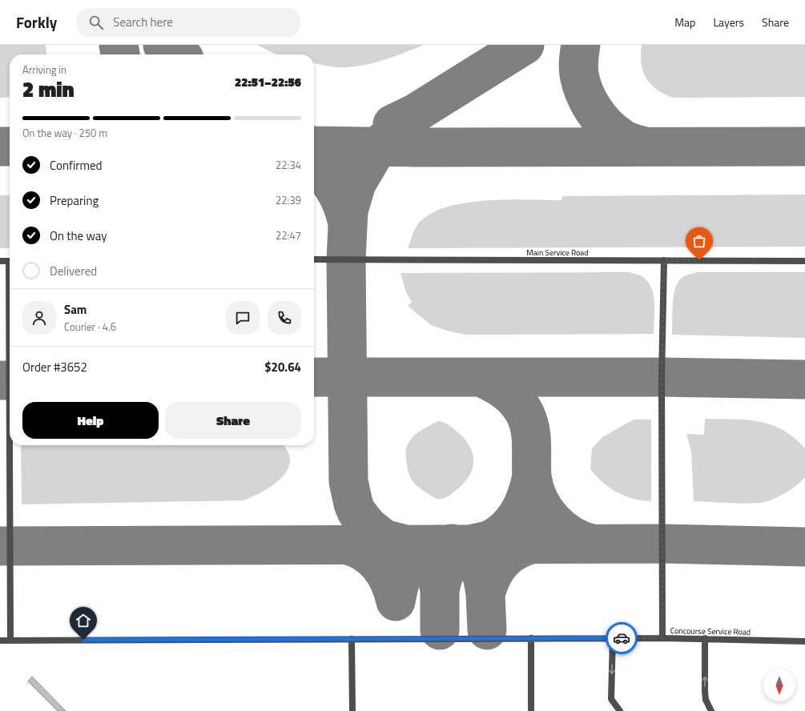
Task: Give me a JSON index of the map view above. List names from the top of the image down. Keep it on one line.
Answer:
{"streets":{"lane":["Main Service Road","Concourse Service Road"]},"north":"bottom","page":{"header":"Forkly","search":"Search here","nav":["Map","Layers","Share"],"heading":["2 min","Arriving in","22:51–22:56"],"panel":["Sam","Courier · 4.6","Order #3652","$20.64"],"bar":"On the way · 250 m","list":[["Confirmed","22:34"],["Preparing","22:39"],["On the way","22:47"],"Delivered"],"buttons":["Help","Share"]}}
